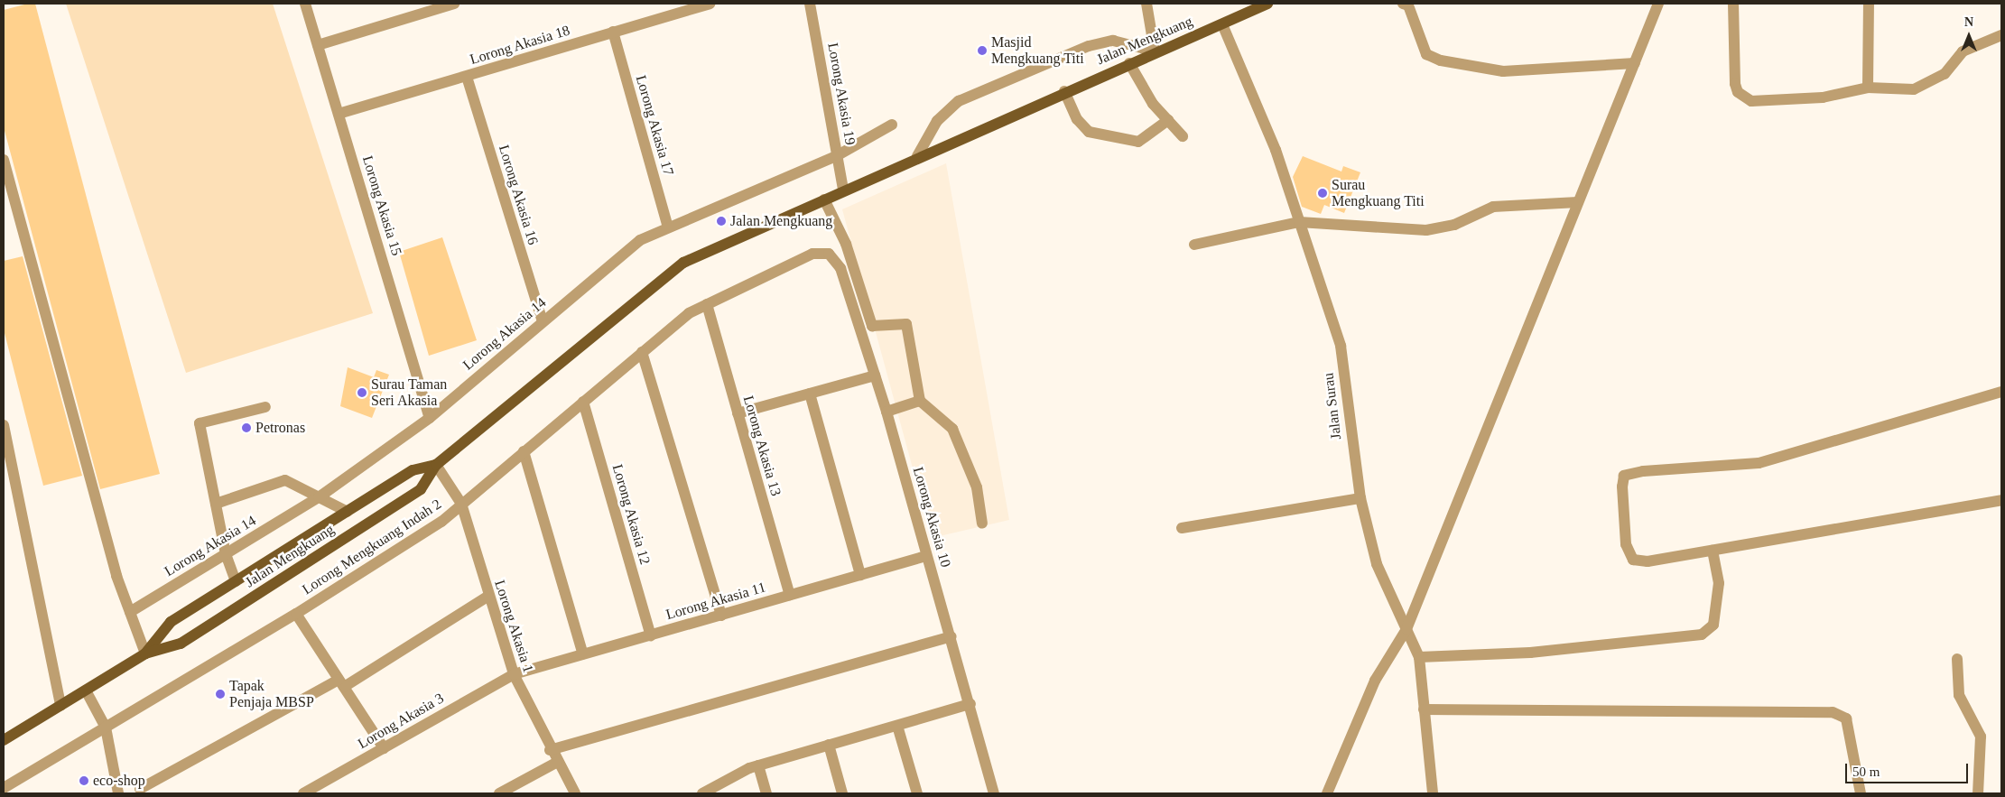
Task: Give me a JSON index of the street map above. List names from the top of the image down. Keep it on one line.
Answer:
{"streets":{"main road":["Jalan Mengkuang"],"street":["Lorong Akasia 18","Lorong Akasia 19","Lorong Akasia 17","Lorong Akasia 16","Lorong Akasia 15","Lorong Akasia 14","Jalan Surau","Lorong Akasia 13","Lorong Akasia 12","Lorong Akasia 10","Lorong Mengkuang Indah 2","Lorong Akasia 11","Lorong Akasia 1","Lorong Akasia 3"]},"crossings":[["Jalan Mengkuang","Lorong Akasia 19"],["Jalan Mengkuang","Jalan Surau"],["Jalan Mengkuang","Lorong Akasia 1"],["Lorong Akasia 18","Lorong Akasia 17"],["Lorong Akasia 18","Lorong Akasia 16"],["Lorong Akasia 18","Lorong Akasia 15"],["Lorong Akasia 19","Lorong Akasia 14"],["Lorong Akasia 17","Lorong Akasia 14"],["Lorong Akasia 16","Lorong Akasia 14"],["Lorong Akasia 15","Lorong Akasia 14"],["Lorong Akasia 13","Lorong Mengkuang Indah 2"],["Lorong Akasia 13","Lorong Akasia 11"],["Lorong Akasia 12","Lorong Mengkuang Indah 2"],["Lorong Akasia 12","Lorong Akasia 11"],["Lorong Akasia 10","Lorong Mengkuang Indah 2"],["Lorong Akasia 10","Lorong Akasia 11"],["Lorong Mengkuang Indah 2","Lorong Akasia 1"],["Lorong Akasia 11","Lorong Akasia 1"],["Lorong Akasia 11","Lorong Akasia 3"],["Lorong Akasia 1","Lorong Akasia 3"]],"places":["Masjid Mengkuang Titi","Surau Mengkuang Titi","Jalan Mengkuang","Surau Taman Seri Akasia","Petronas","Tapak Penjaja MBSP","eco-shop"],"scale_bar":"50 m","north":"top"}
